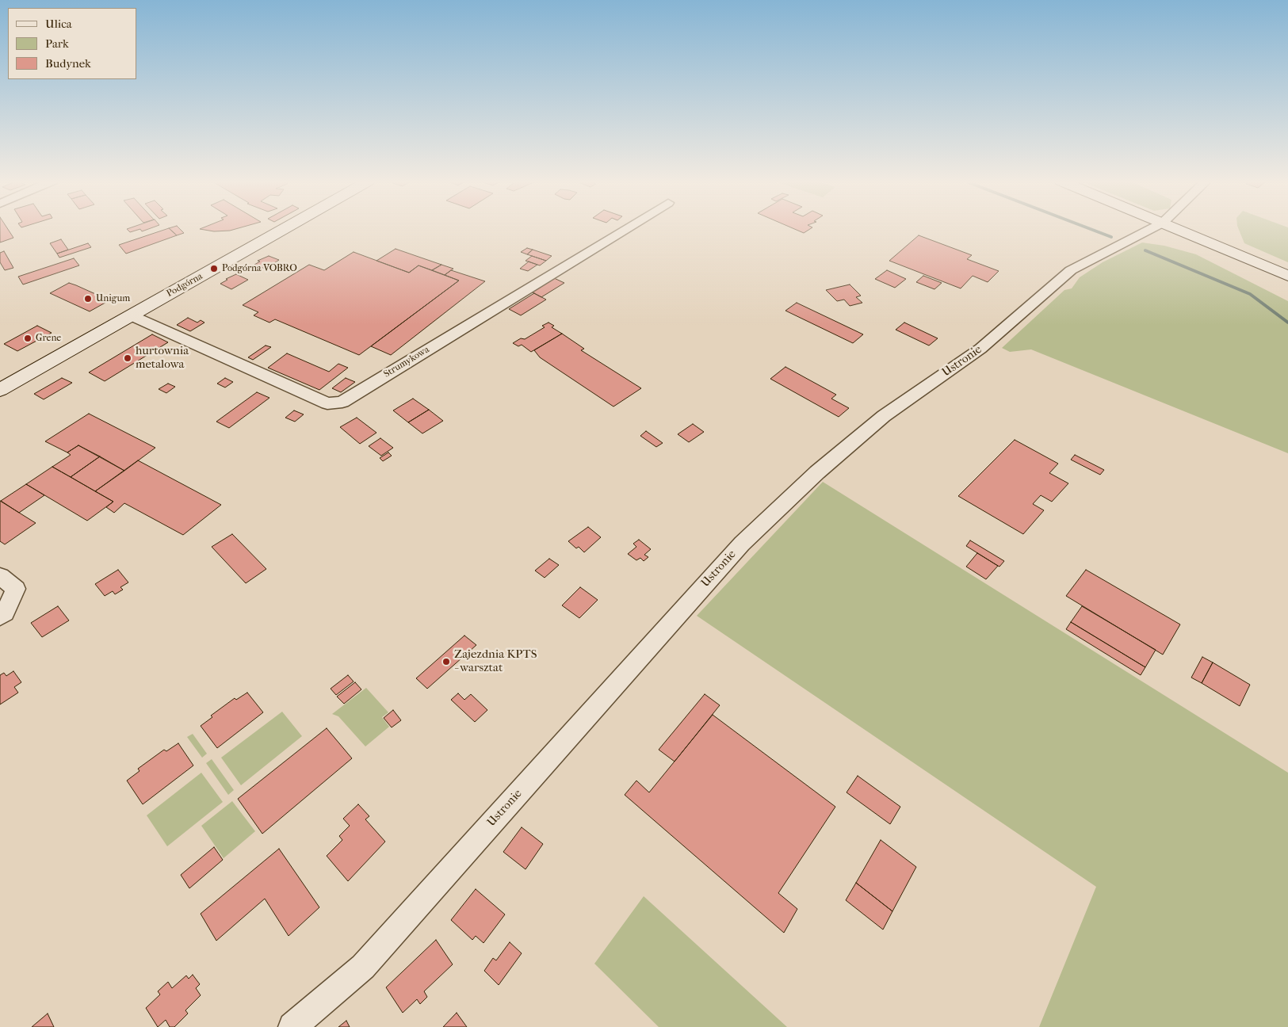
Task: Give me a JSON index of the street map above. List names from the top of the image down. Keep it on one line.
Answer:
{"streets":{"main road":["Podgórna"],"street":["Ustronie","Strumykowa"]},"crossings":[["Podgórna","Strumykowa"]],"places":["Podgórna VOBRO","Unigum","Grene","hurtownia metalowa","Zajezdnia KPTS - warsztat"],"legend":["Ulica","Park","Budynek"]}
